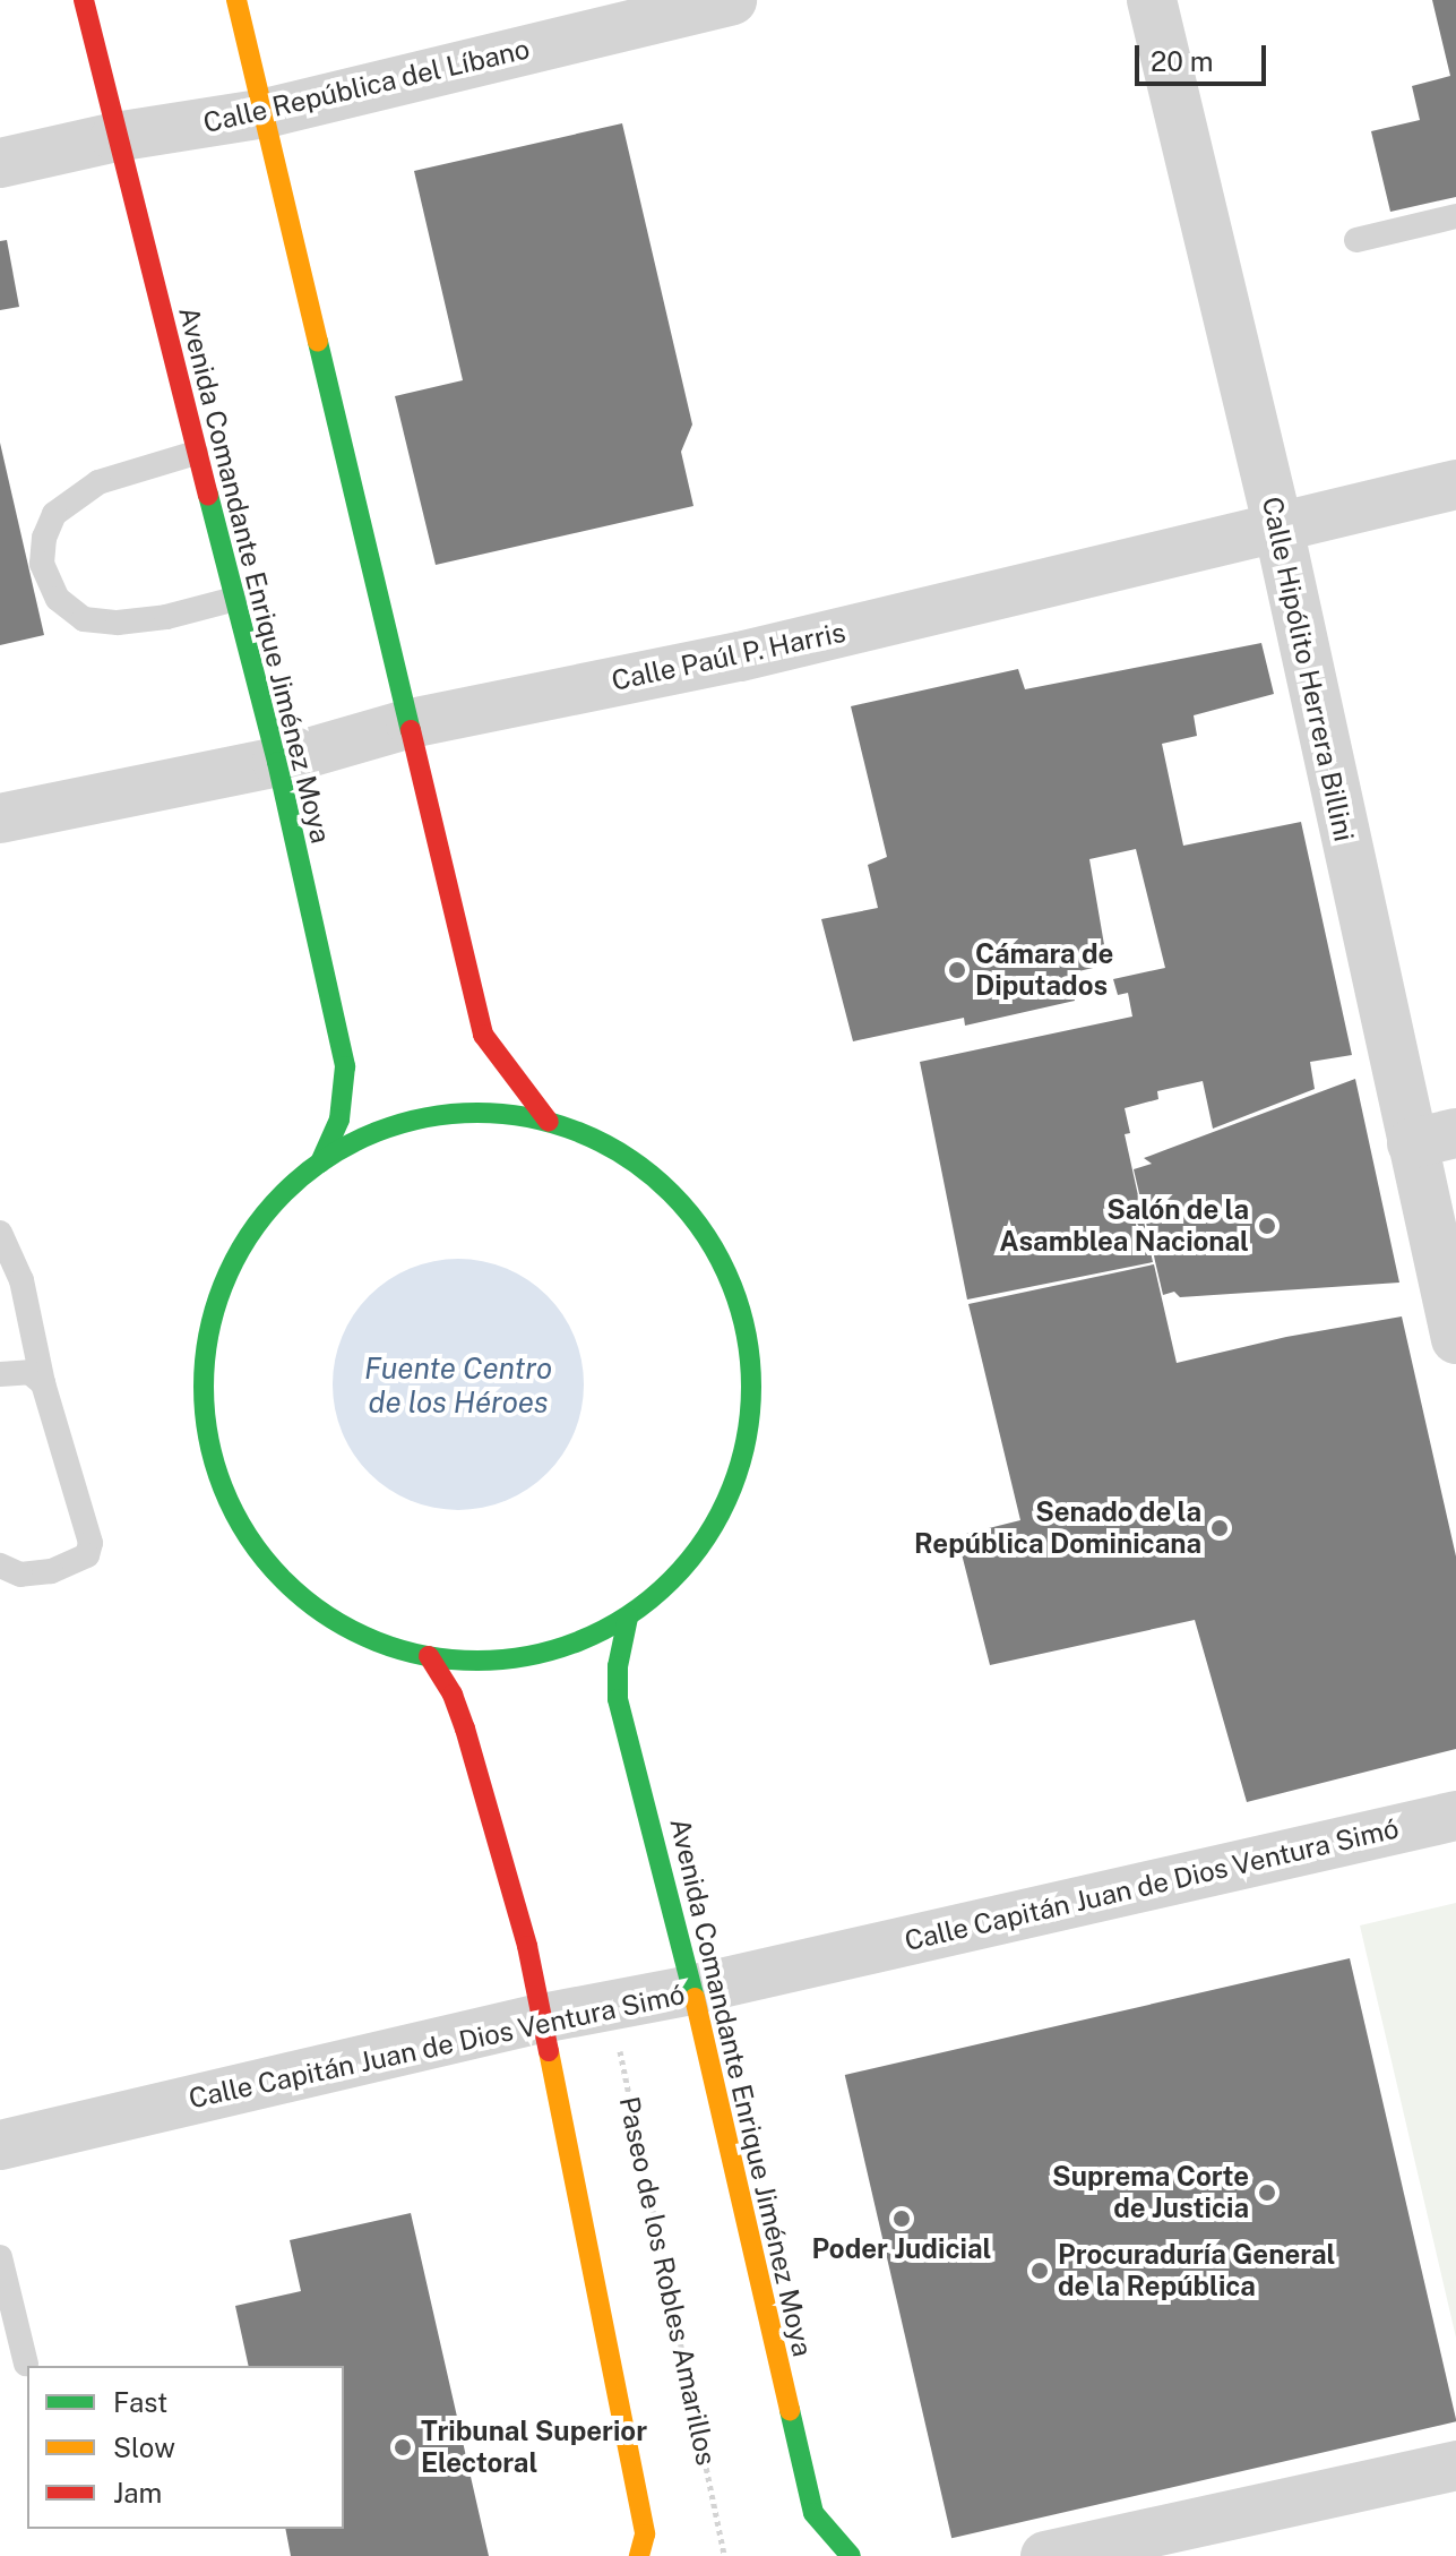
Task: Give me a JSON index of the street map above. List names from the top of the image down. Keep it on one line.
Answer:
{"streets":{"main road":["Avenida Comandante Enrique Jiménez Moya"],"street":["Calle República del Líbano","Calle Paúl P. Harris","Calle Hipólito Herrera Billini","Calle Capitán Juan de Dios Ventura Simó"],"path":["Paseo de los Robles Amarillos"]},"crossings":[["Calle República del Líbano","Avenida Comandante Enrique Jiménez Moya"],["Avenida Comandante Enrique Jiménez Moya","Calle Paúl P. Harris"],["Avenida Comandante Enrique Jiménez Moya","Calle Capitán Juan de Dios Ventura Simó"],["Calle Paúl P. Harris","Calle Hipólito Herrera Billini"],["Calle Capitán Juan de Dios Ventura Simó","Paseo de los Robles Amarillos"]],"water":["Fuente Centro de los Héroes"],"places":["Cámara de Diputados","Salón de la Asamblea Nacional","Senado de la República Dominicana","Suprema Corte de Justicia","Poder Judicial","Procuraduría General de la República","Tribunal Superior Electoral"],"legend":["Fast","Slow","Jam"],"scale_bar":"20 m"}
